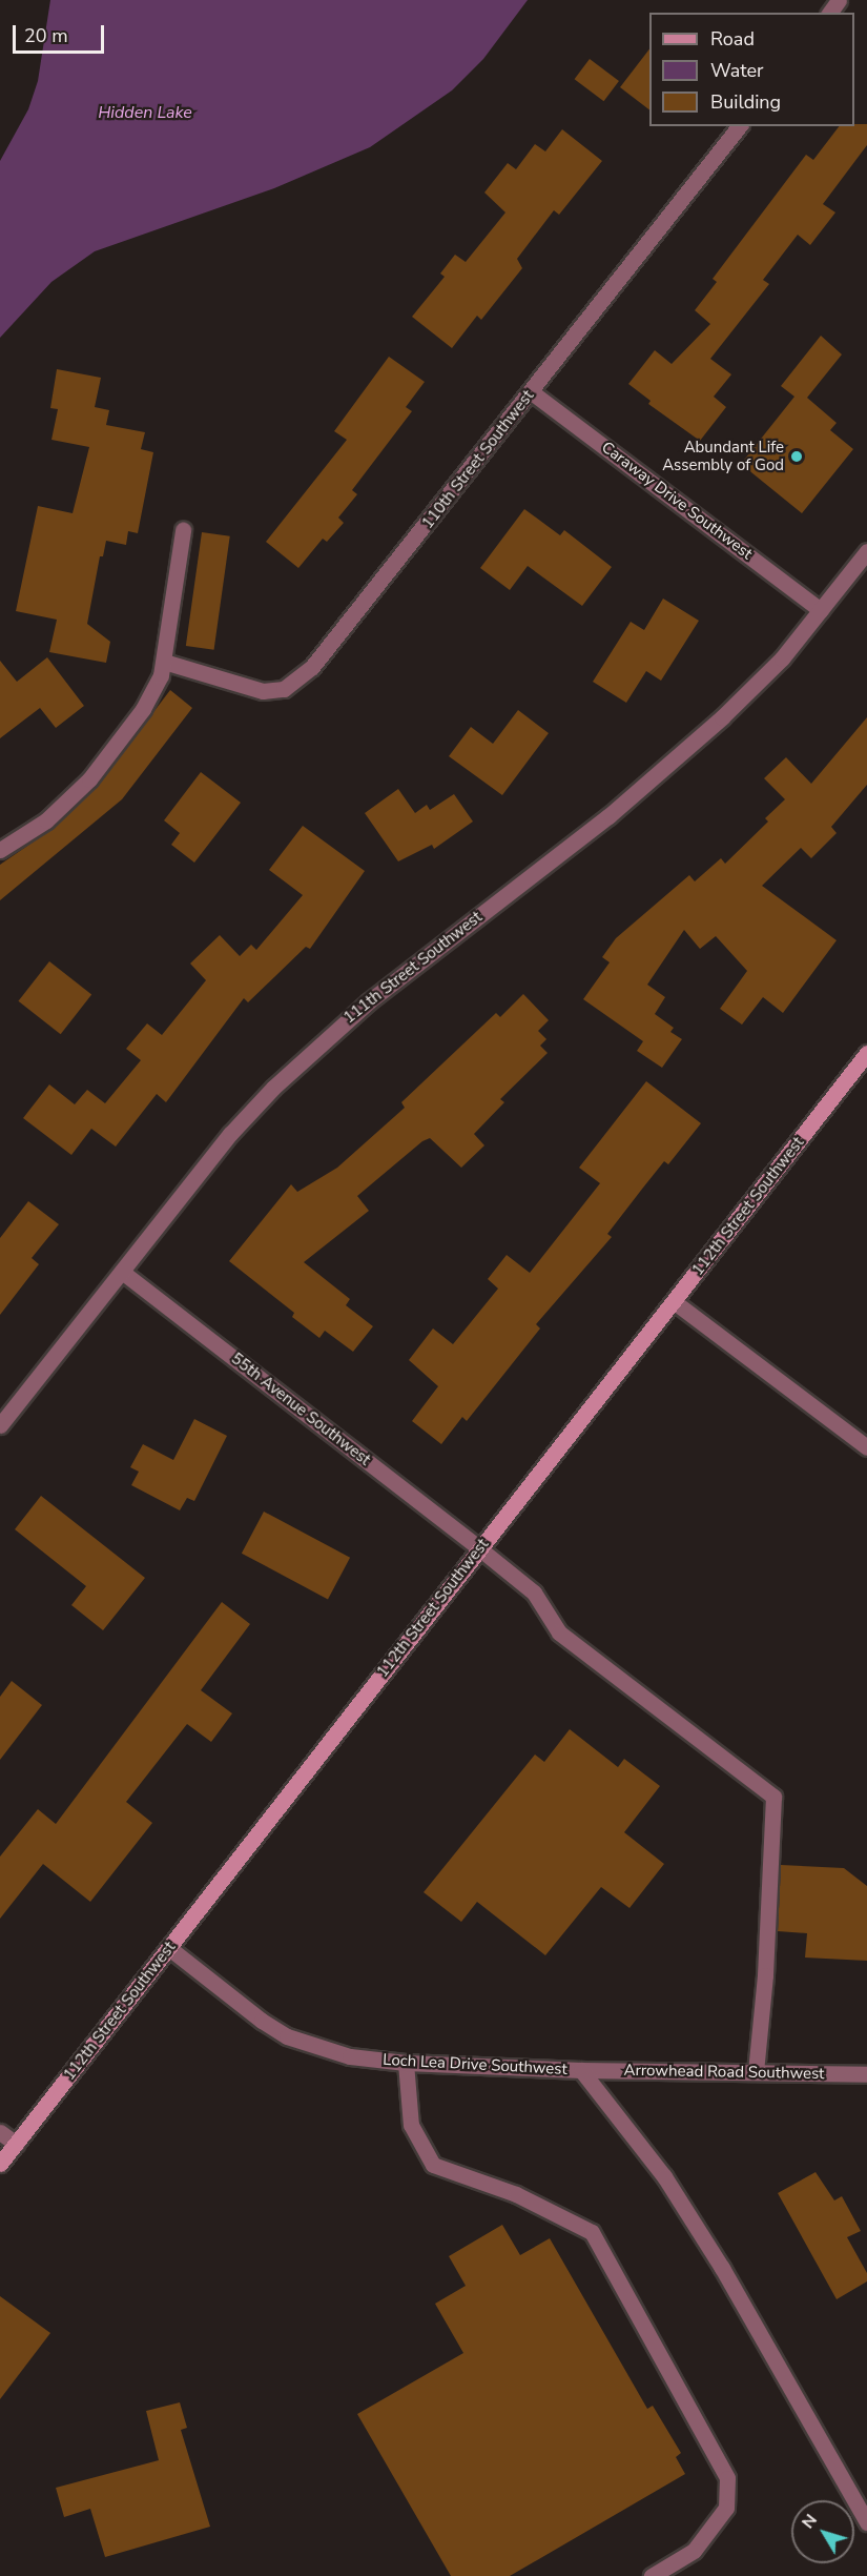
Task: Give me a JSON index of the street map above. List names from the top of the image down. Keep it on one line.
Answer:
{"streets":{"street":["110th Street Southwest","Caraway Drive Southwest","111th Street Southwest","112th Street Southwest","55th Avenue Southwest","Loch Lea Drive Southwest","Arrowhead Road Southwest"]},"crossings":[["110th Street Southwest","Caraway Drive Southwest"],["Caraway Drive Southwest","111th Street Southwest"],["111th Street Southwest","55th Avenue Southwest"],["112th Street Southwest","55th Avenue Southwest"],["112th Street Southwest","Loch Lea Drive Southwest"],["55th Avenue Southwest","Arrowhead Road Southwest"],["Loch Lea Drive Southwest","Arrowhead Road Southwest"]],"water":["Hidden Lake"],"places":["Abundant Life Assembly of God"],"legend":["Road","Water","Building"],"scale_bar":"20 m","north":"top left"}
